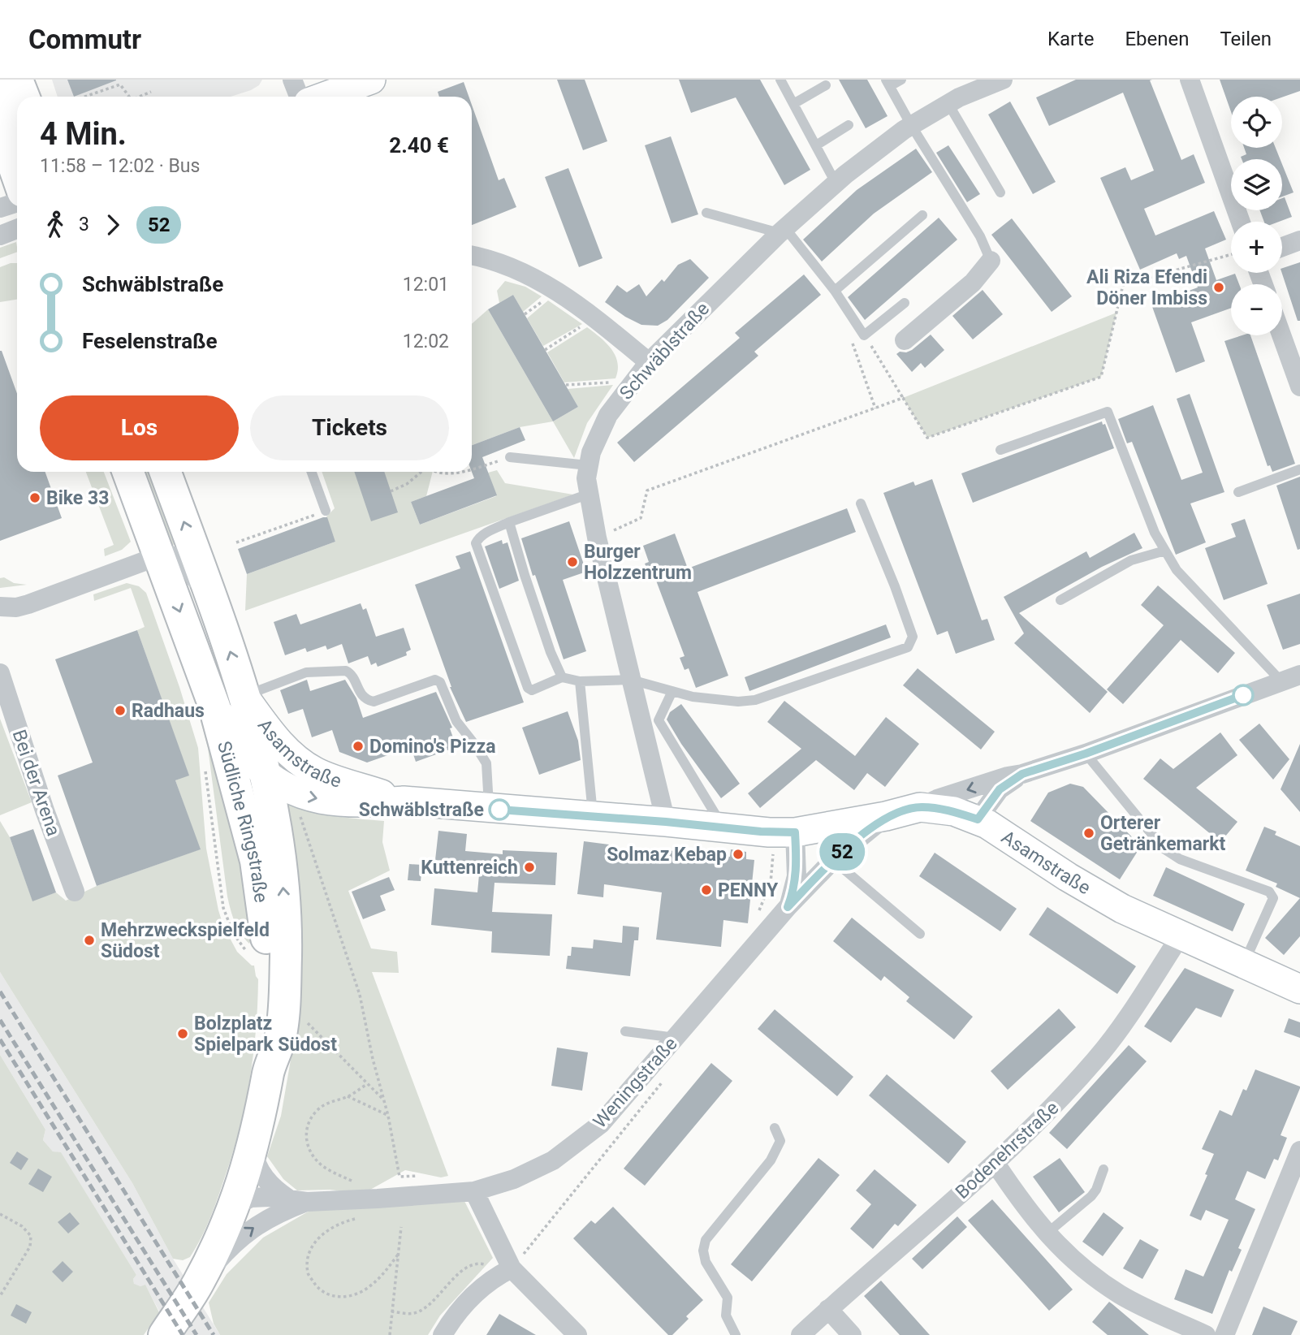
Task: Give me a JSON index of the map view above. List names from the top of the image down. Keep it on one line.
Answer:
{"streets":{"main road":["Südliche Ringstraße"],"street":["Schwäblstraße","Asamstraße","Bei der Arena","Weningstraße","Bodenehrstraße"]},"crossings":[["Schwäblstraße","Asamstraße"],["Asamstraße","Südliche Ringstraße"],["Asamstraße","Weningstraße"],["Asamstraße","Bodenehrstraße"],["Südliche Ringstraße","Weningstraße"]],"places":["Ali Riza Efendi Döner Imbiss","Bike 33","Burger Holzzentrum","Radhaus","Domino's Pizza","Schwäblstraße","Orterer Getränkemarkt","Solmaz Kebap","Kuttenreich","PENNY","Mehrzweckspielfeld Südost","Bolzplatz Spielpark Südost"],"lines":["bus line 52"],"page":{"header":"Commutr","nav":["Karte","Ebenen","Teilen"],"on_map":"52","map_buttons":["+","−"],"heading":["4 Min.","11:58 – 12:02 · Bus","2.40 €"],"legs":["3","52"],"list":[{"name":"Schwäblstraße","value":"12:01"},{"name":"Feselenstraße","value":"12:02"}],"buttons":["Los","Tickets"]}}
